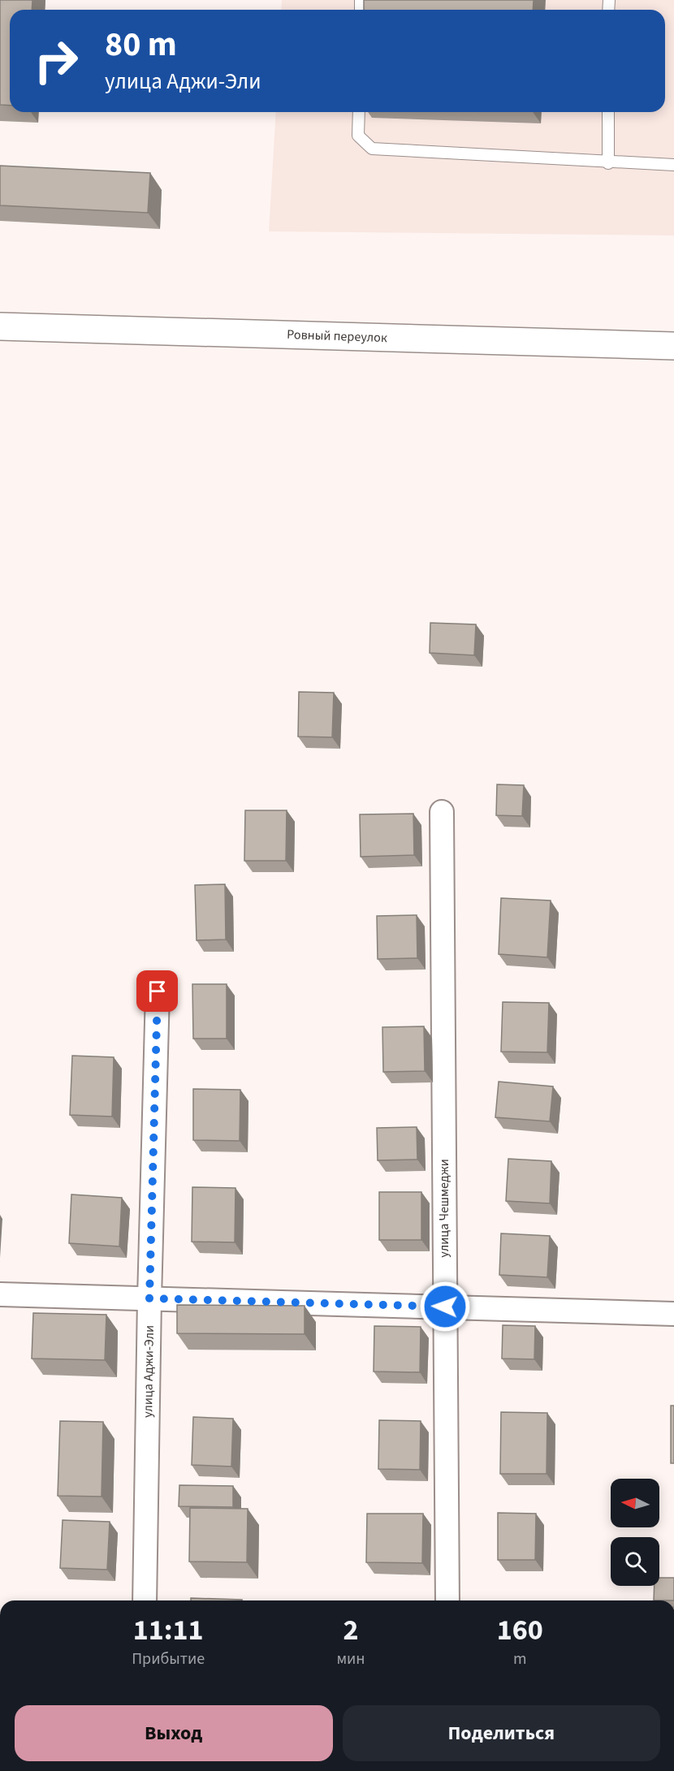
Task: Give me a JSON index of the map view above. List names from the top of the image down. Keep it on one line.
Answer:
{"streets":{"street":["Ровный переулок","улица Чешмеджи","улица Аджи-Эли"]},"north":"left","page":{"turn":["80 m","улица Аджи-Эли"],"eta":["11:11","Прибытие","2","мин","160","m"],"buttons":["Выход","Поделиться"]}}
